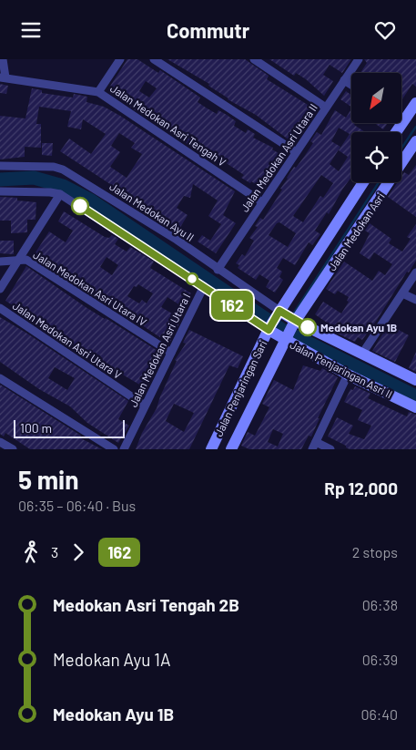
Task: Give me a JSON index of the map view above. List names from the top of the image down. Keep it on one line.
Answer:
{"streets":{"street":["Jalan Medokan Asri Tengah V","Jalan Medokan Asri Utara II","Jalan Medokan Ayu II","Jalan Medokan Asri","Jalan Medokan Asri Utara IV","Jalan Medokan Asri Utara V","Jalan Medokan Asri Utara I","Jalan Penjaringan Asri II","Jalan Penjaringan Sari"]},"crossings":[["Jalan Medokan Asri Tengah V","Jalan Medokan Asri Utara II"],["Jalan Medokan Asri Utara II","Jalan Medokan Ayu II"],["Jalan Medokan Ayu II","Jalan Medokan Asri"],["Jalan Medokan Asri","Jalan Penjaringan Asri II"],["Jalan Medokan Asri","Jalan Penjaringan Sari"],["Jalan Medokan Asri Utara IV","Jalan Medokan Asri Utara I"],["Jalan Medokan Asri Utara V","Jalan Medokan Asri Utara I"],["Jalan Penjaringan Asri II","Jalan Penjaringan Sari"]],"places":["Medokan Ayu 1B"],"lines":["bus line 162"],"scale_bar":"100 m","north":"bottom left","page":{"header":"Commutr","on_map":"162","scale":"100 m","heading":["5 min","06:35 – 06:40 · Bus","Rp 12,000"],"legs":["3","162","2 stops"],"list":[{"name":"Medokan Asri Tengah 2B","value":"06:38"},{"name":"Medokan Ayu 1A","value":"06:39"},{"name":"Medokan Ayu 1B","value":"06:40"}]}}
